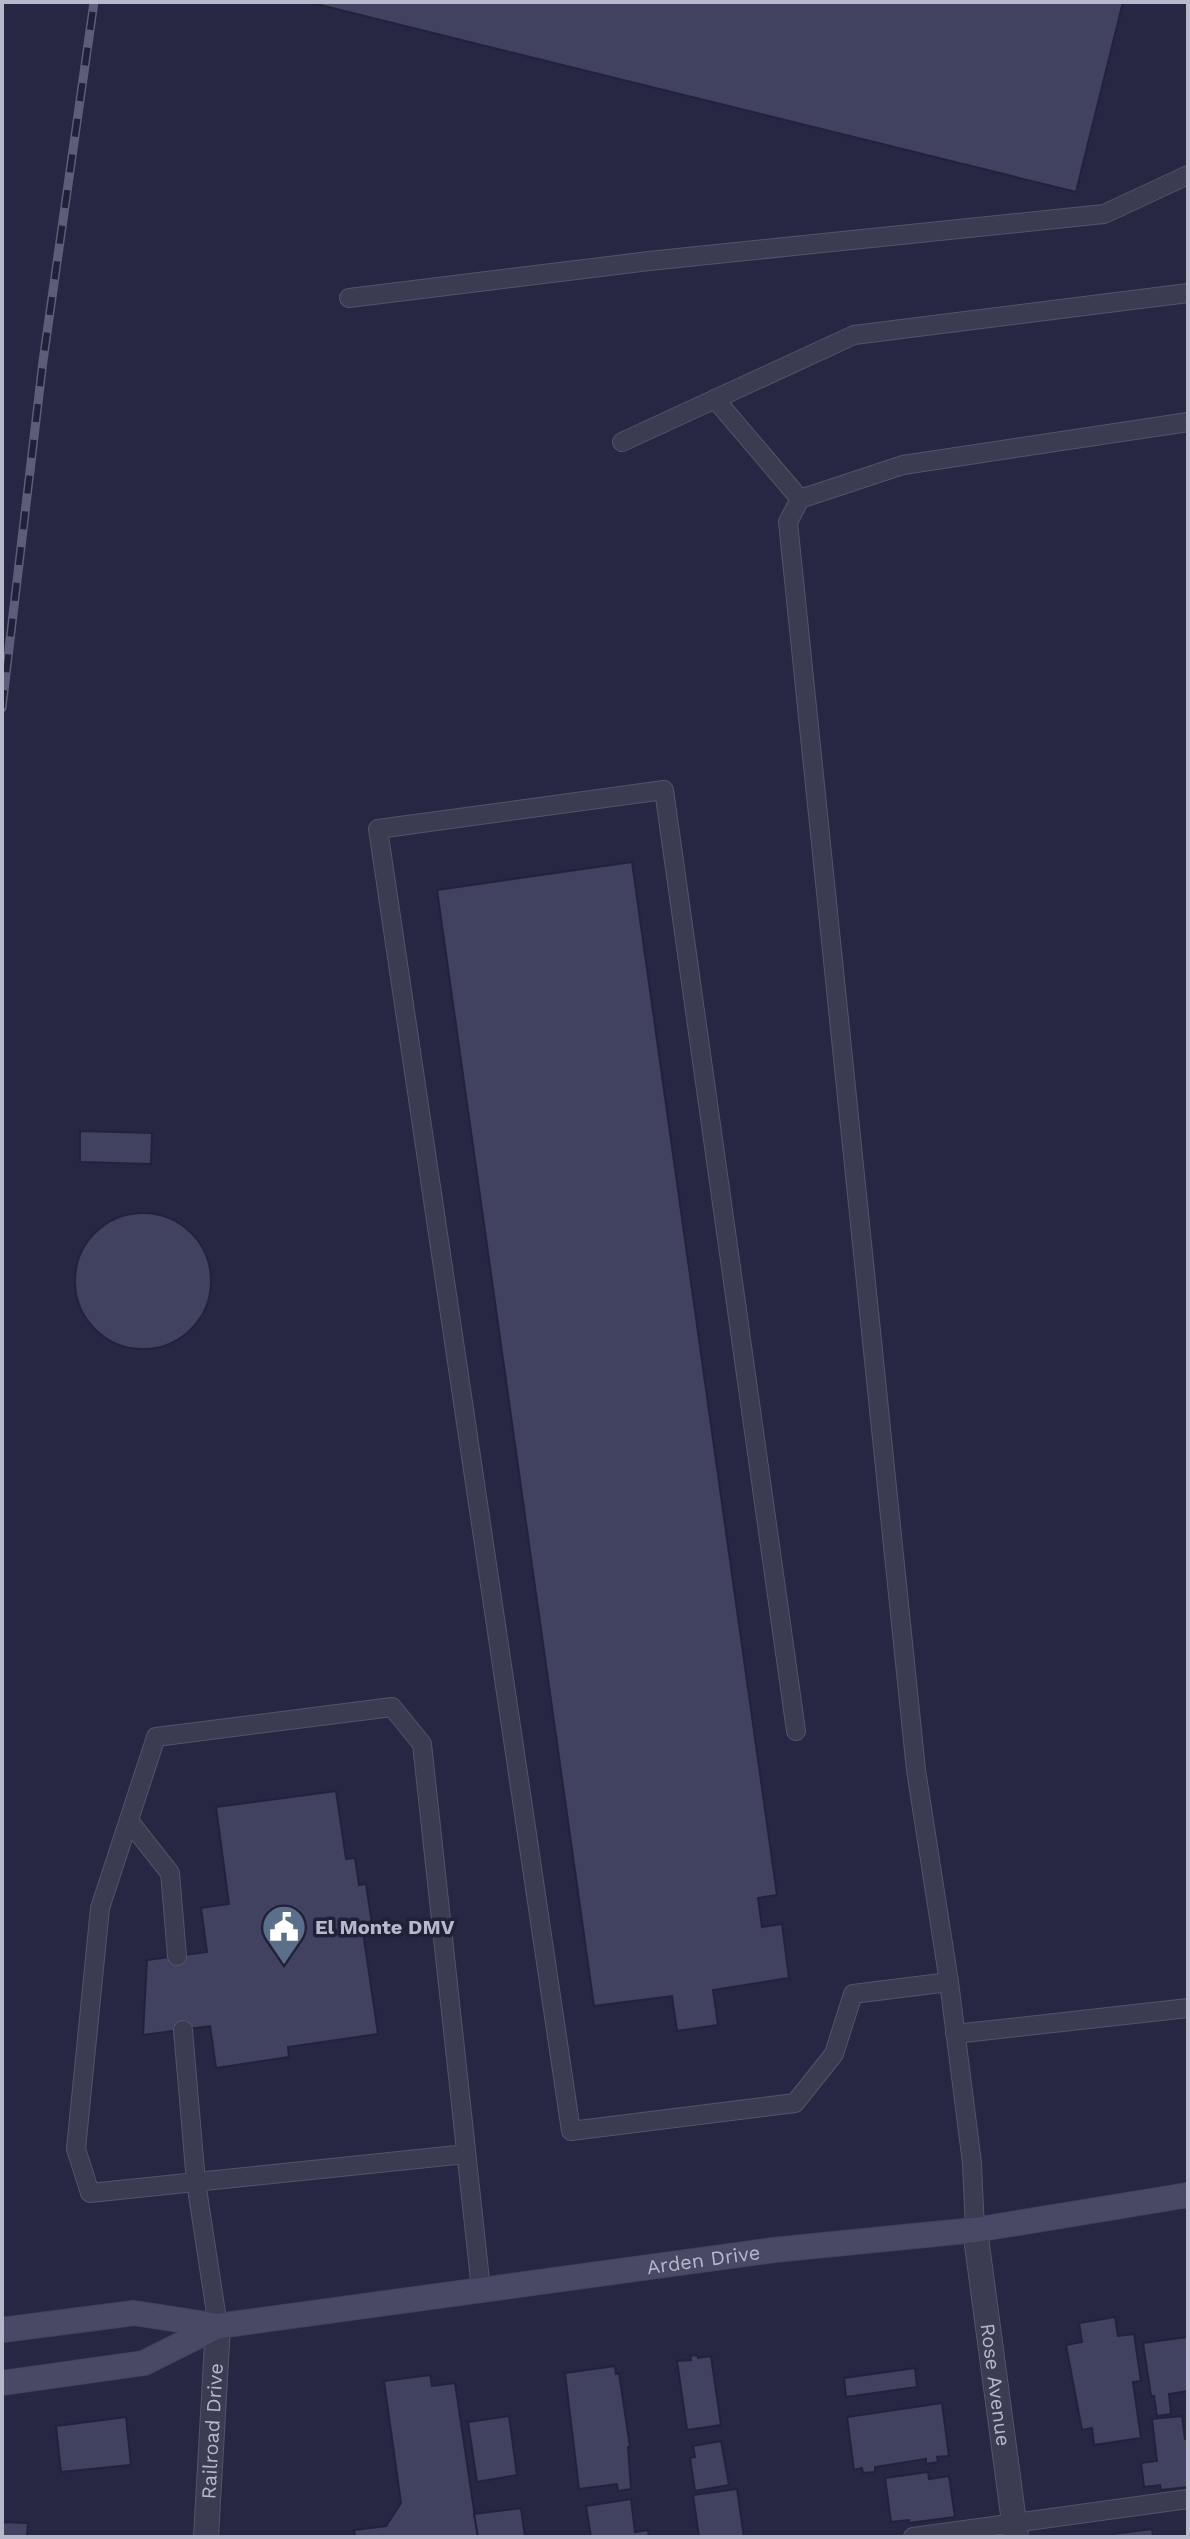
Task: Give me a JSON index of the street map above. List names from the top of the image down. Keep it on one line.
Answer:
{"streets":{"street":["Arden Drive","Rose Avenue","Railroad Drive"]},"crossings":[["Arden Drive","Rose Avenue"],["Arden Drive","Railroad Drive"]],"places":{"public building":["El Monte DMV"]}}
